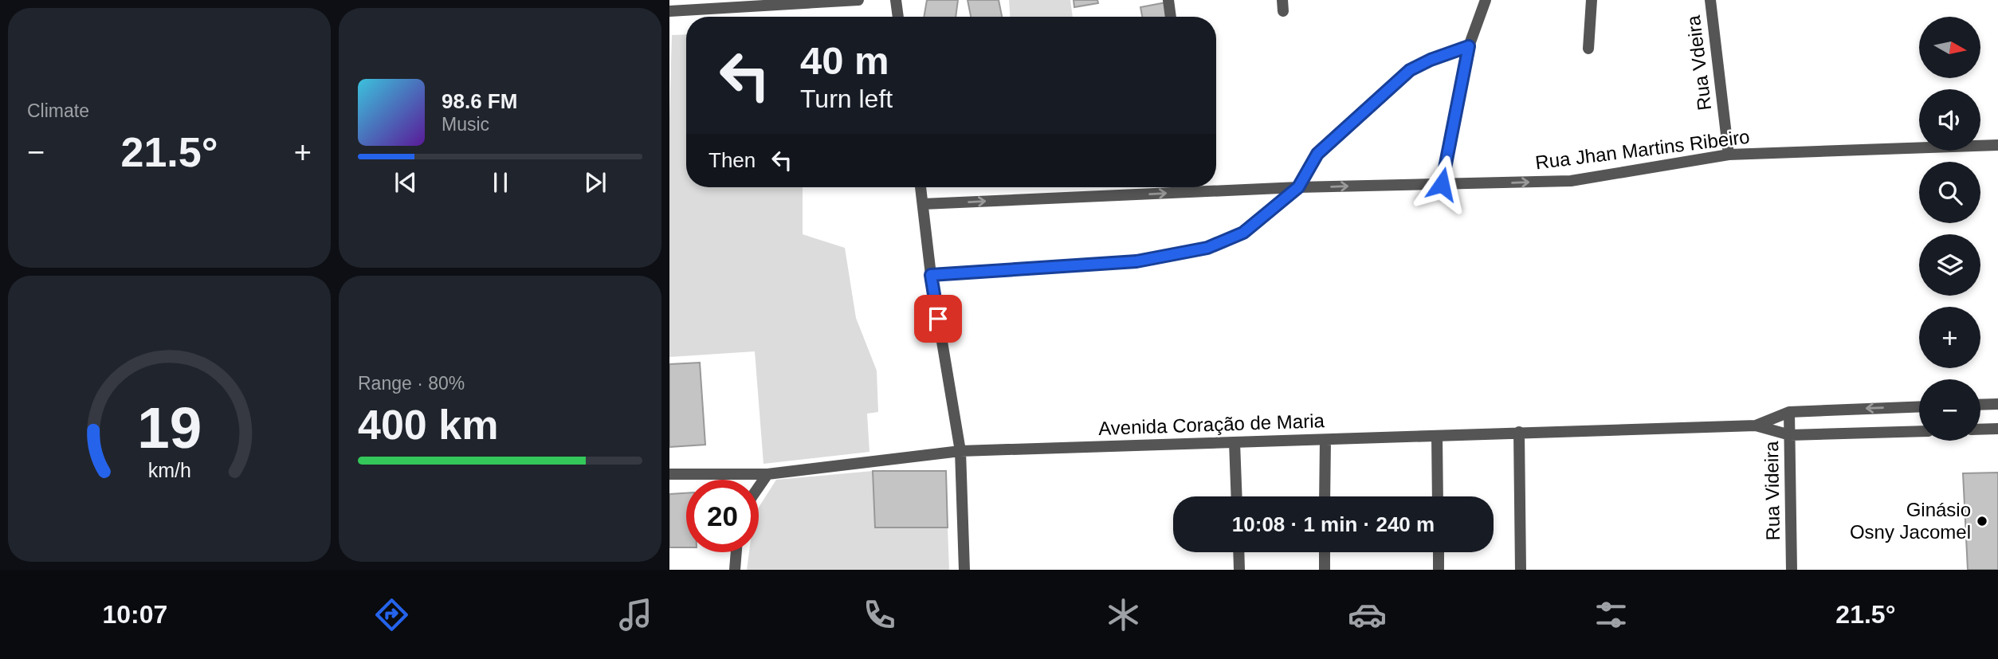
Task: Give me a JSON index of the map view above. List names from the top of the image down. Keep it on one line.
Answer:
{"streets":{"street":["Rua Vdeira","Rua Jhan Martins Ribeiro","Avenida Coração de Maria","Rua Videira"]},"crossings":[["Rua Vdeira","Rua Jhan Martins Ribeiro"],["Avenida Coração de Maria","Rua Videira"]],"places":["Ginásio Osny Jacomel"],"north":"right","page":{"tile":["Climate",["Range · 80%","400 km"]],"map_buttons":["+","−"],"turn":["40 m","Turn left"],"song":["98.6 FM","Music"],"heat":["−","21.5°","+"],"then":"Then","limit":"20","trip":"10:08 · 1 min · 240 m","tabs":["10:07","21.5°"],"gauge":["19","km/h"]}}
